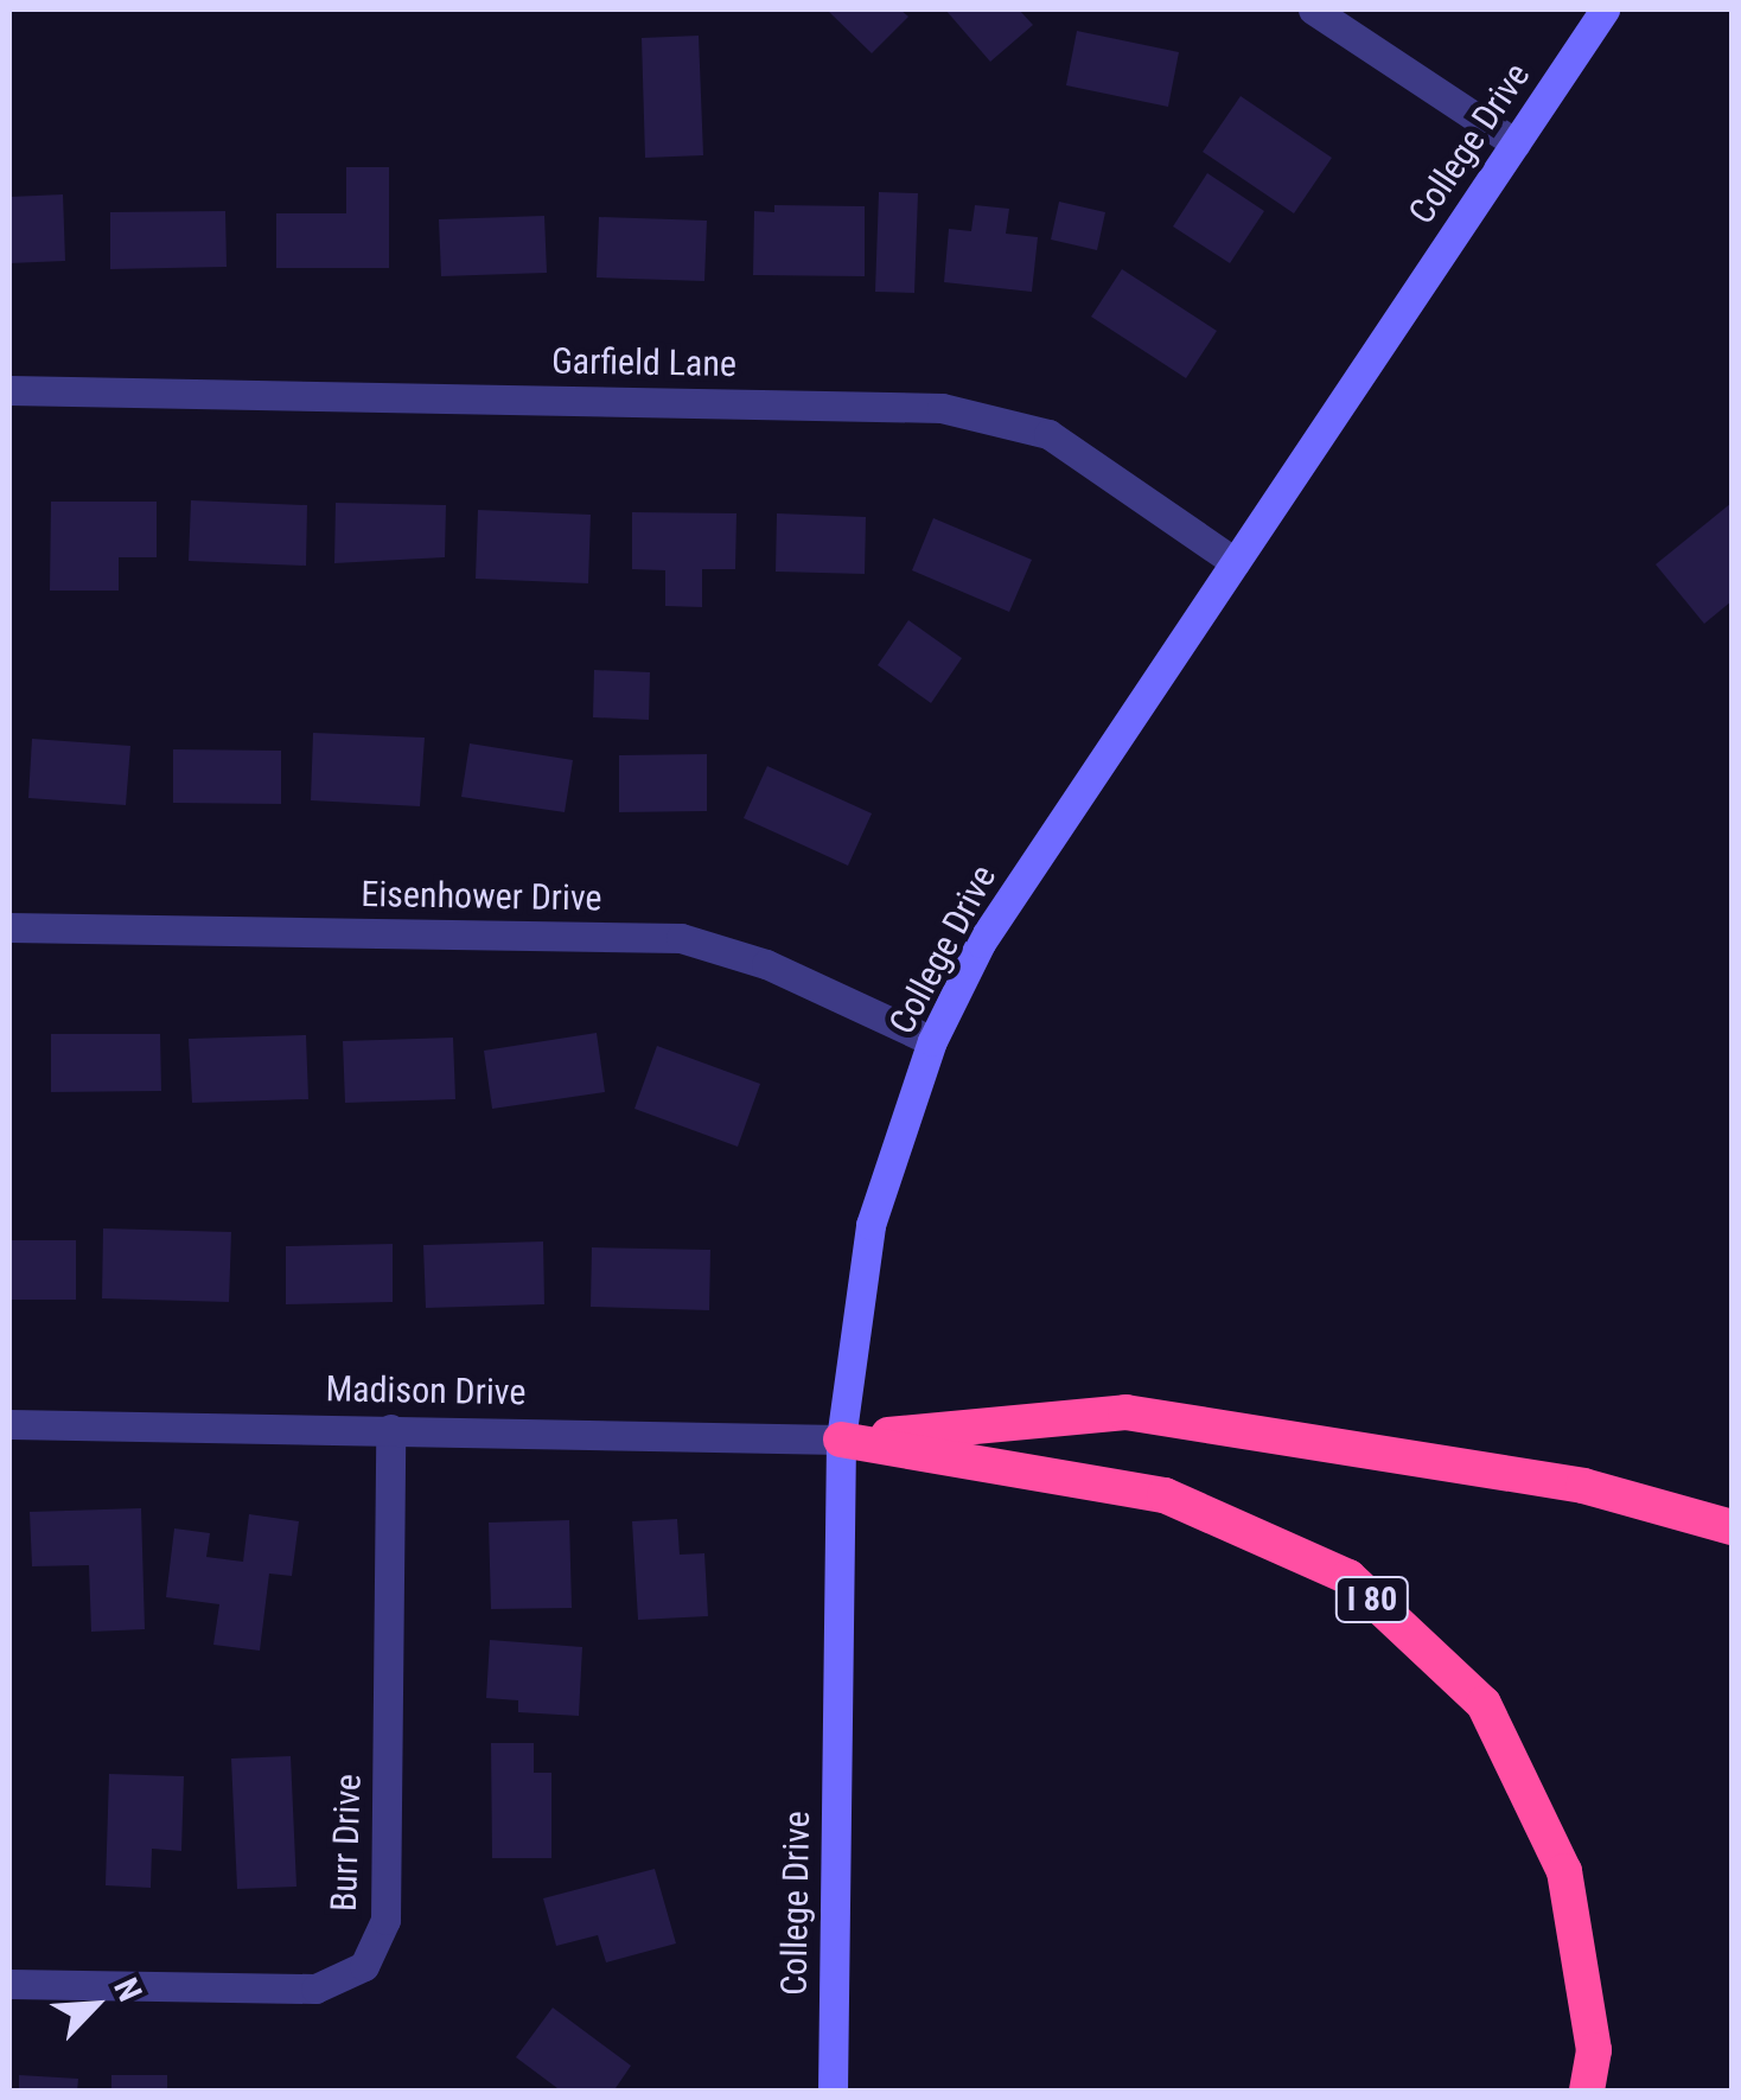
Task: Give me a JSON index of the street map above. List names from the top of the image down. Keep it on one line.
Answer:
{"streets":{"highway":["I 80"],"main road":["College Drive"],"street":["Garfield Lane","Eisenhower Drive","Madison Drive","Burr Drive"]},"crossings":[["College Drive","Garfield Lane"],["College Drive","Eisenhower Drive"],["College Drive","Madison Drive"],["College Drive","I 80"],["Madison Drive","I 80"],["Madison Drive","Burr Drive"]],"north":"top right"}
